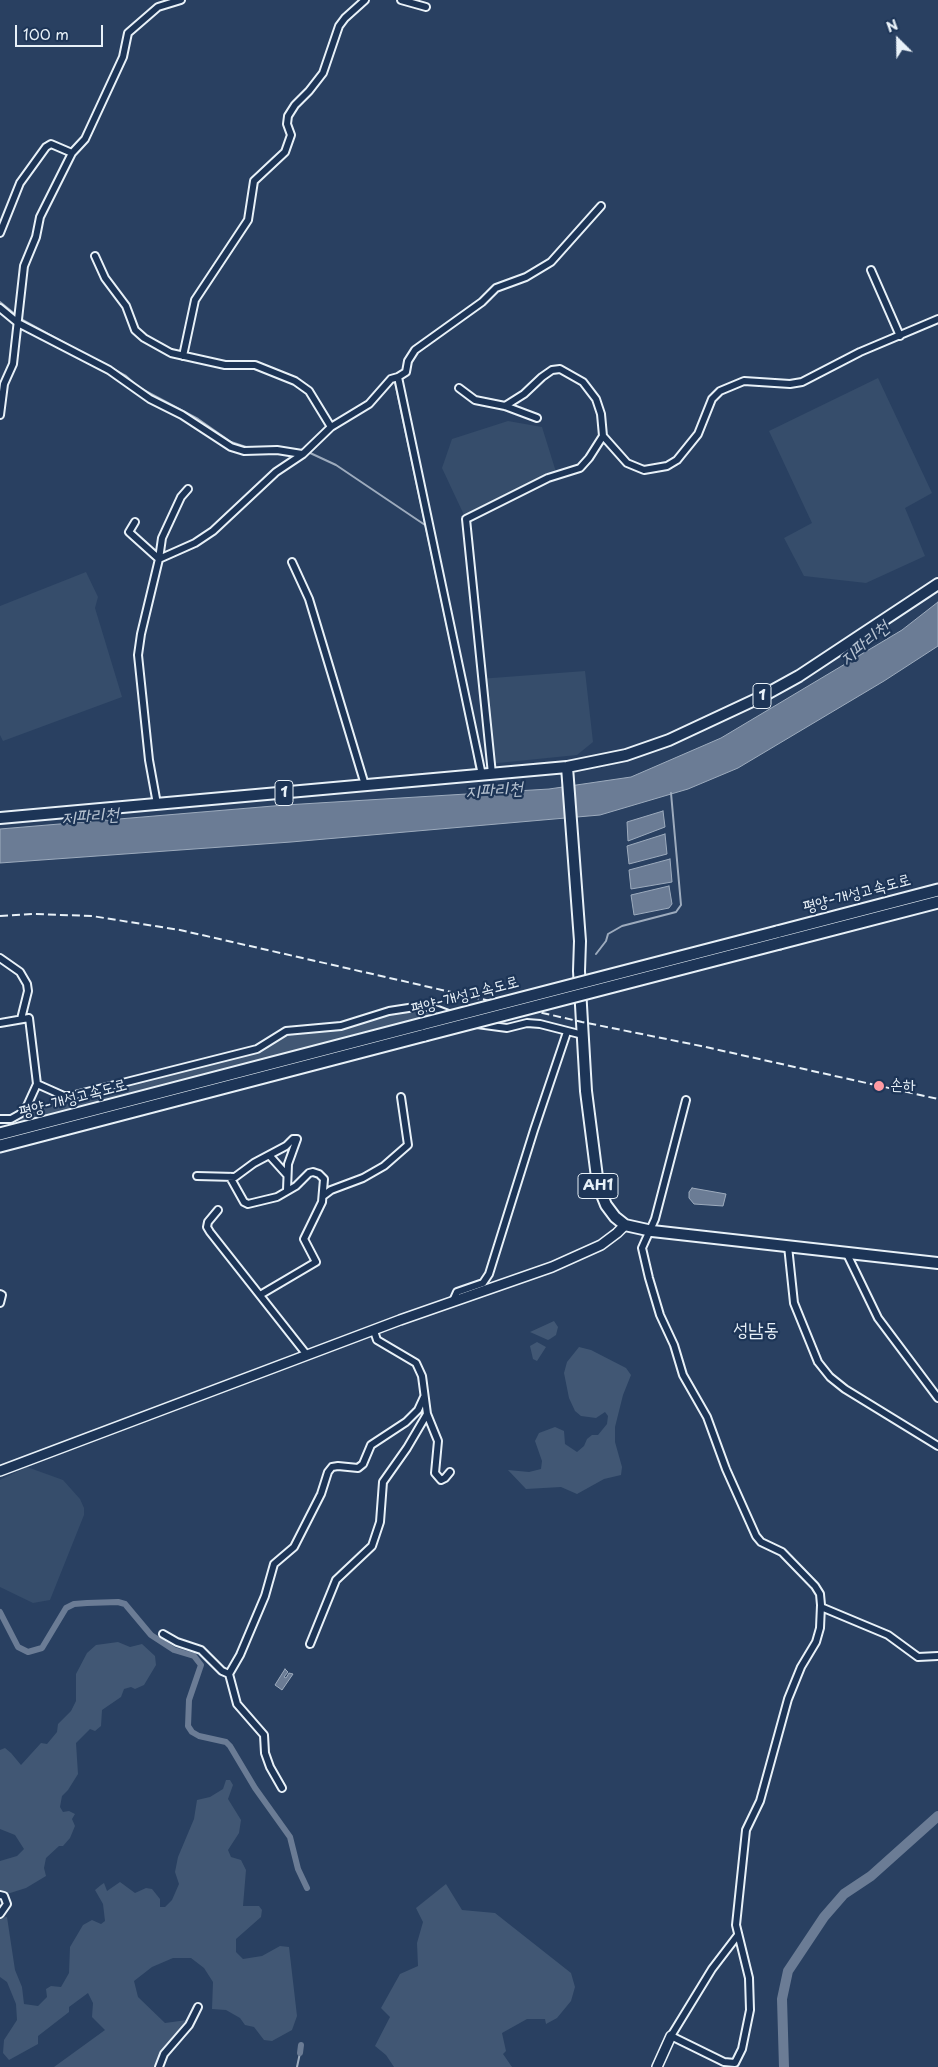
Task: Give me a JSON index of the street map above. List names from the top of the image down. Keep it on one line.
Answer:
{"streets":{"highway":["평양-개성고속도로"],"main road":["1","AH1"]},"crossings":[["1","AH1"]],"districts":["성남동"],"water":["지파리천"],"places":["손하"],"scale_bar":"100 m","north":"top left"}
